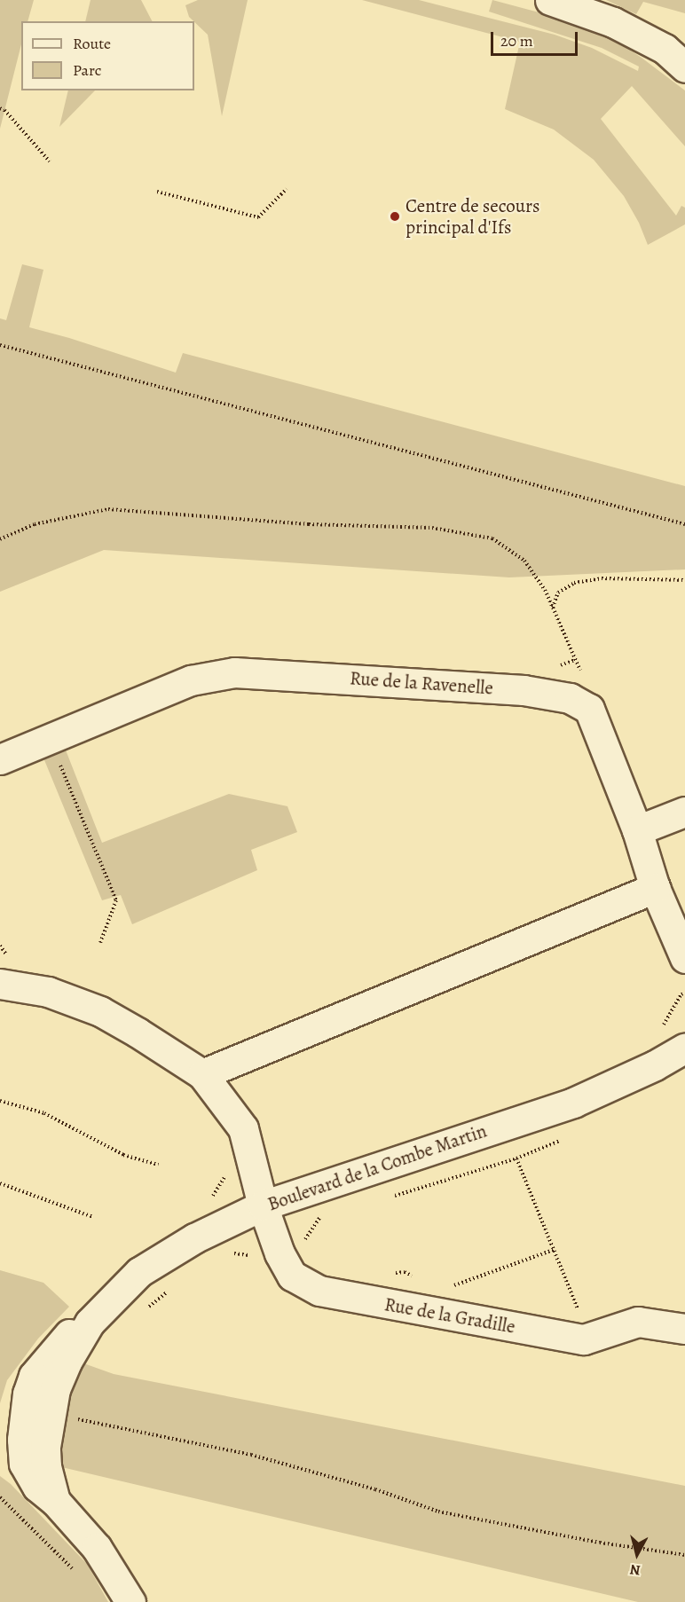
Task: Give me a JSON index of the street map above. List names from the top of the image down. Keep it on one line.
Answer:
{"streets":{"street":["Rue de la Ravenelle","Boulevard de la Combe Martin","Rue de la Gradille"]},"crossings":[["Boulevard de la Combe Martin","Rue de la Gradille"]],"places":["Centre de secours principal d'Ifs"],"legend":["Route","Parc"],"scale_bar":"20 m","north":"bottom"}
